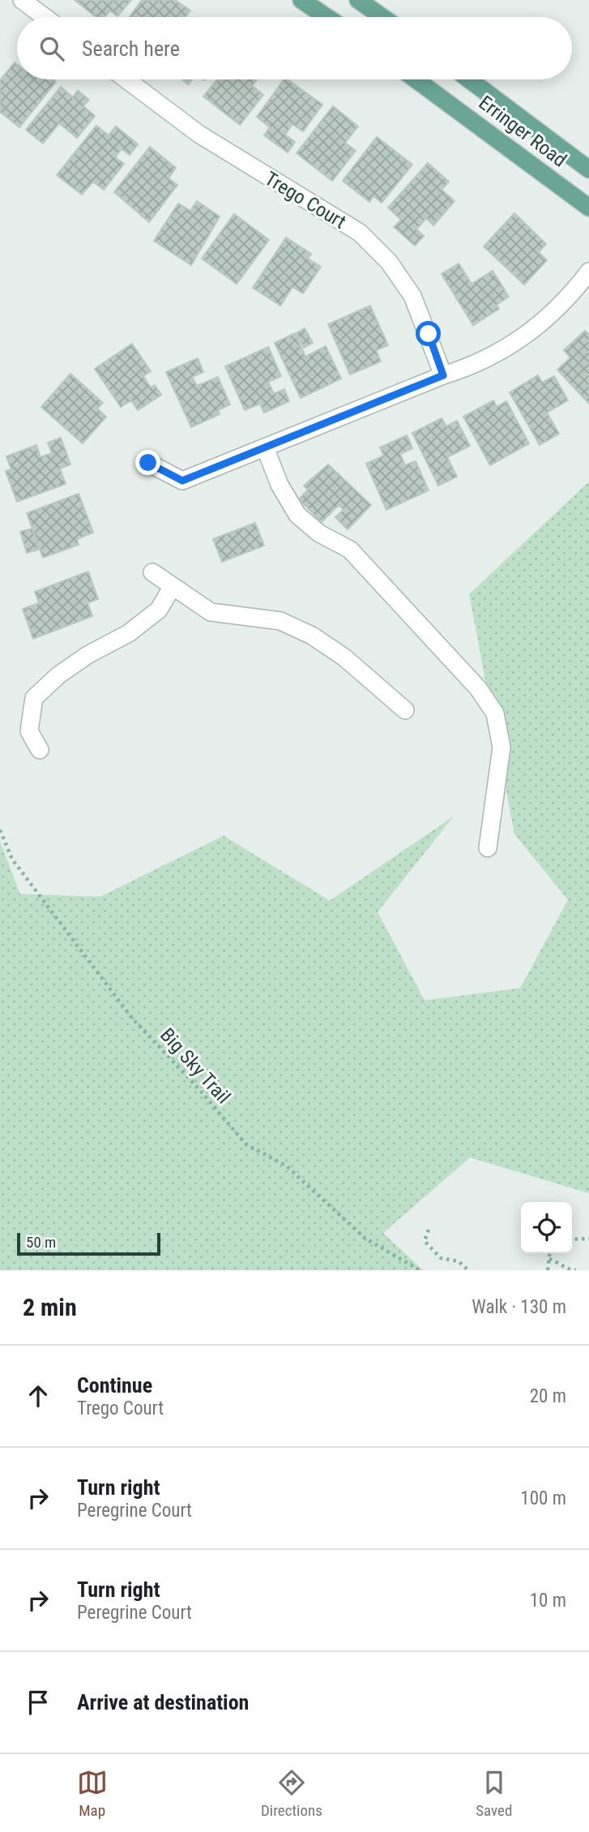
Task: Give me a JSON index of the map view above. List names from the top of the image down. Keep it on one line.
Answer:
{"streets":{"main road":["Erringer Road"],"street":["Trego Court"],"path":["Big Sky Trail"]},"scale_bar":"50 m","page":{"search":"Search here","scale":"50 m","heading":["2 min","Walk · 130 m"],"list":[["Continue","Trego Court","20 m"],["Turn right","Peregrine Court","100 m"],["Turn right","Peregrine Court","10 m"],"Arrive at destination"],"nav":["Map","Directions","Saved"]}}
